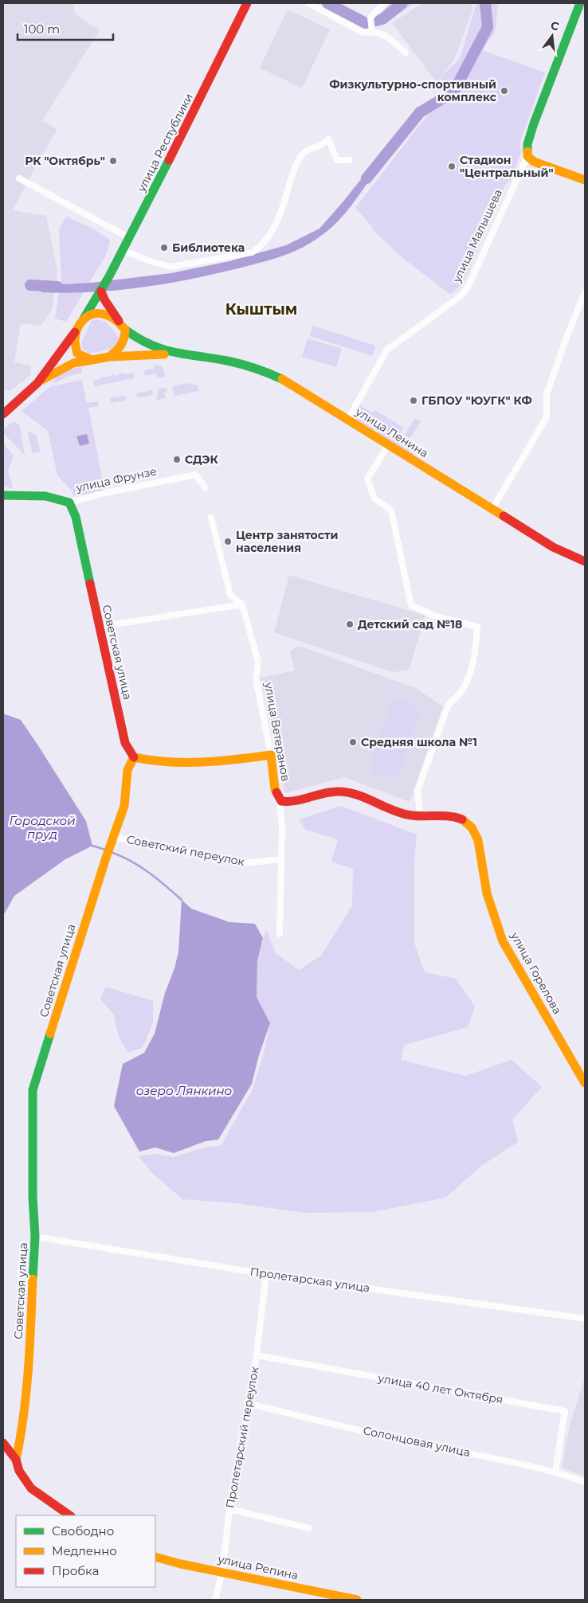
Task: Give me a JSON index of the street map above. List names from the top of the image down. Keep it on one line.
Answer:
{"streets":{"street":["улица Республики","улица Малышева","улица Ленина","улица Фрунзе","Советская улица","улица Ветеранов","Советский переулок","улица Горелова","Пролетарская улица","улица 40 лет Октября","Пролетарский переулок","Солонцовая улица","улица Репина"]},"crossings":[["улица Малышева","улица Ленина"],["улица Фрунзе","Советская улица"],["Советская улица","Советский переулок"],["Советская улица","Пролетарская улица"],["улица Ветеранов","Советский переулок"],["Пролетарская улица","Пролетарский переулок"],["улица 40 лет Октября","Пролетарский переулок"],["улица 40 лет Октября","Солонцовая улица"],["Пролетарский переулок","Солонцовая улица"],["Пролетарский переулок","улица Репина"]],"districts":["Кыштым"],"water":["Городской пруд","озеро Лянкино"],"places":["Физкультурно-спортивный комплекс","РК \"Октябрь\"","Стадион \"Центральный\"","Библиотека","ГБПОУ \"ЮУГК\" КФ","СДЭК","Центр занятости населения","Детский сад №18","Средняя школа №1"],"legend":["Свободно","Медленно","Пробка"],"scale_bar":"100 m","north":"top"}
